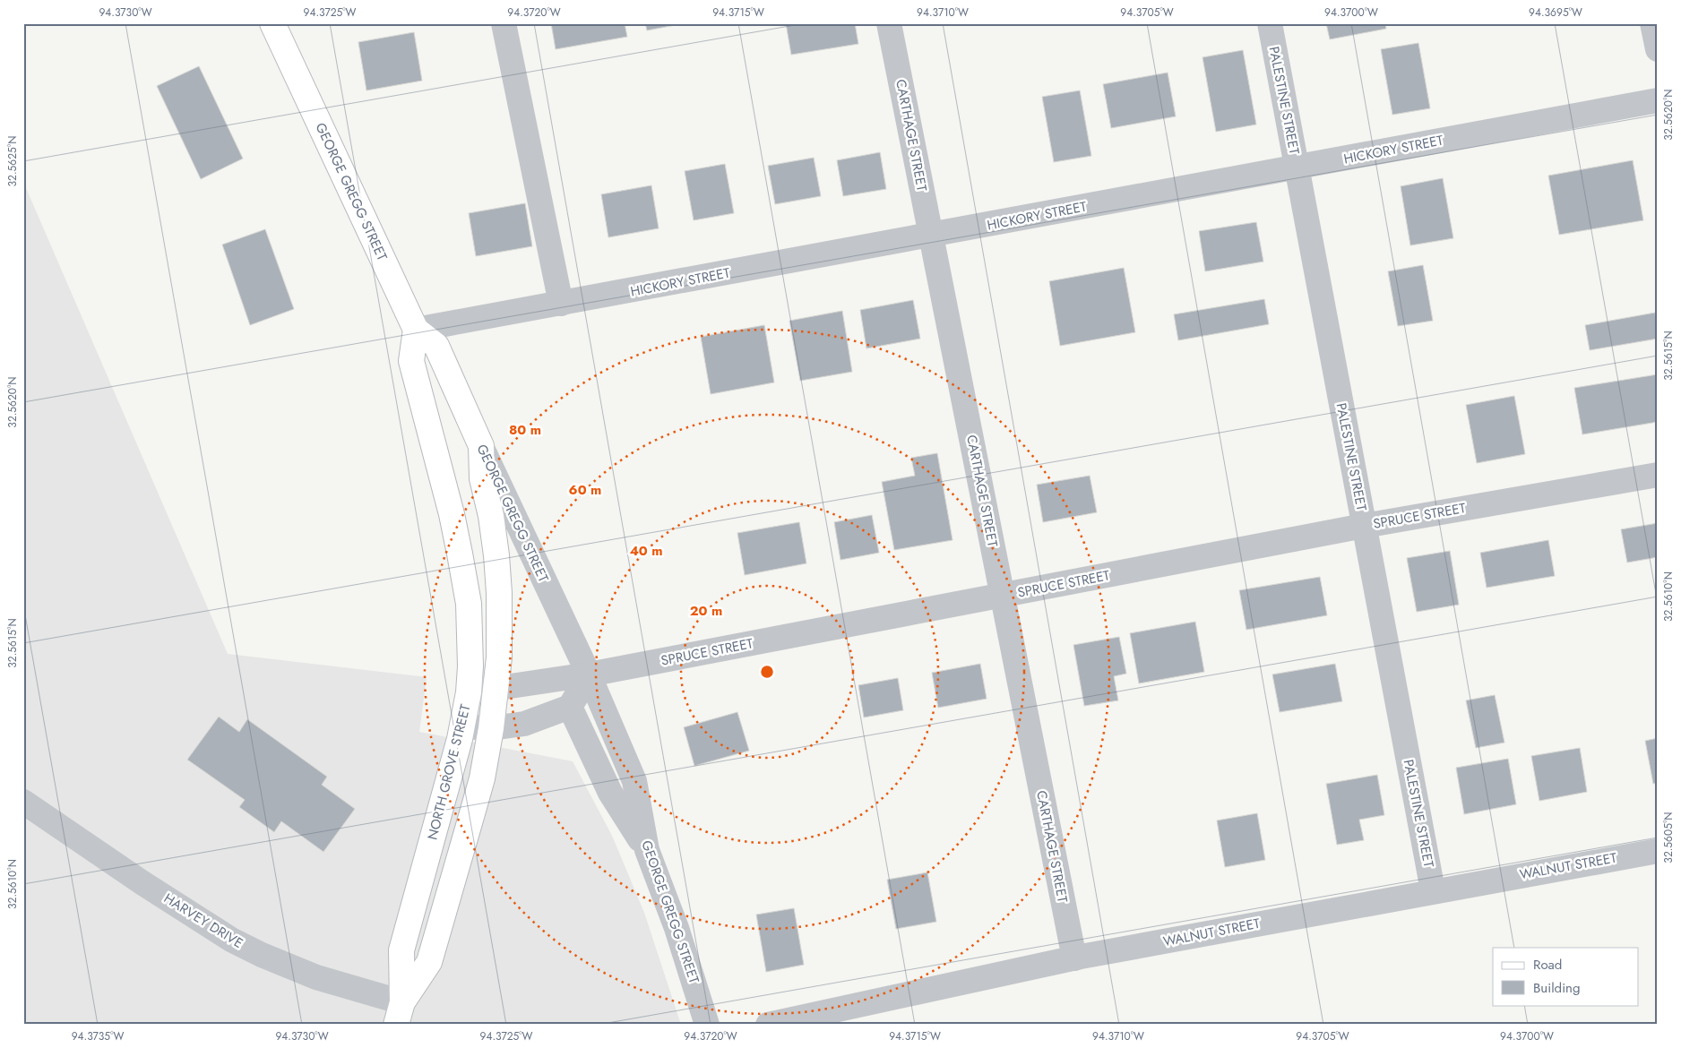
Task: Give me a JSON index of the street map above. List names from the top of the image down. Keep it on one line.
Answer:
{"streets":{"main road":["GEORGE GREGG STREET","NORTH GROVE STREET"],"street":["PALESTINE STREET","CARTHAGE STREET","HICKORY STREET","SPRUCE STREET","WALNUT STREET","HARVEY DRIVE"]},"crossings":[["PALESTINE STREET","HICKORY STREET"],["PALESTINE STREET","SPRUCE STREET"],["PALESTINE STREET","WALNUT STREET"],["CARTHAGE STREET","HICKORY STREET"],["CARTHAGE STREET","SPRUCE STREET"],["CARTHAGE STREET","WALNUT STREET"],["HICKORY STREET","GEORGE GREGG STREET"],["HICKORY STREET","NORTH GROVE STREET"],["GEORGE GREGG STREET","SPRUCE STREET"],["GEORGE GREGG STREET","NORTH GROVE STREET"],["SPRUCE STREET","NORTH GROVE STREET"],["NORTH GROVE STREET","HARVEY DRIVE"]],"legend":["Road","Building"],"coordinates":["94.3730°W","94.3725°W","94.3720°W","94.3715°W","94.3710°W","94.3705°W","94.3700°W","94.3695°W","32.5620°N","32.5625°N","32.5615°N","32.5610°N","32.5605°N","94.3735°W"],"rings":["80 m","60 m","40 m","20 m"]}
